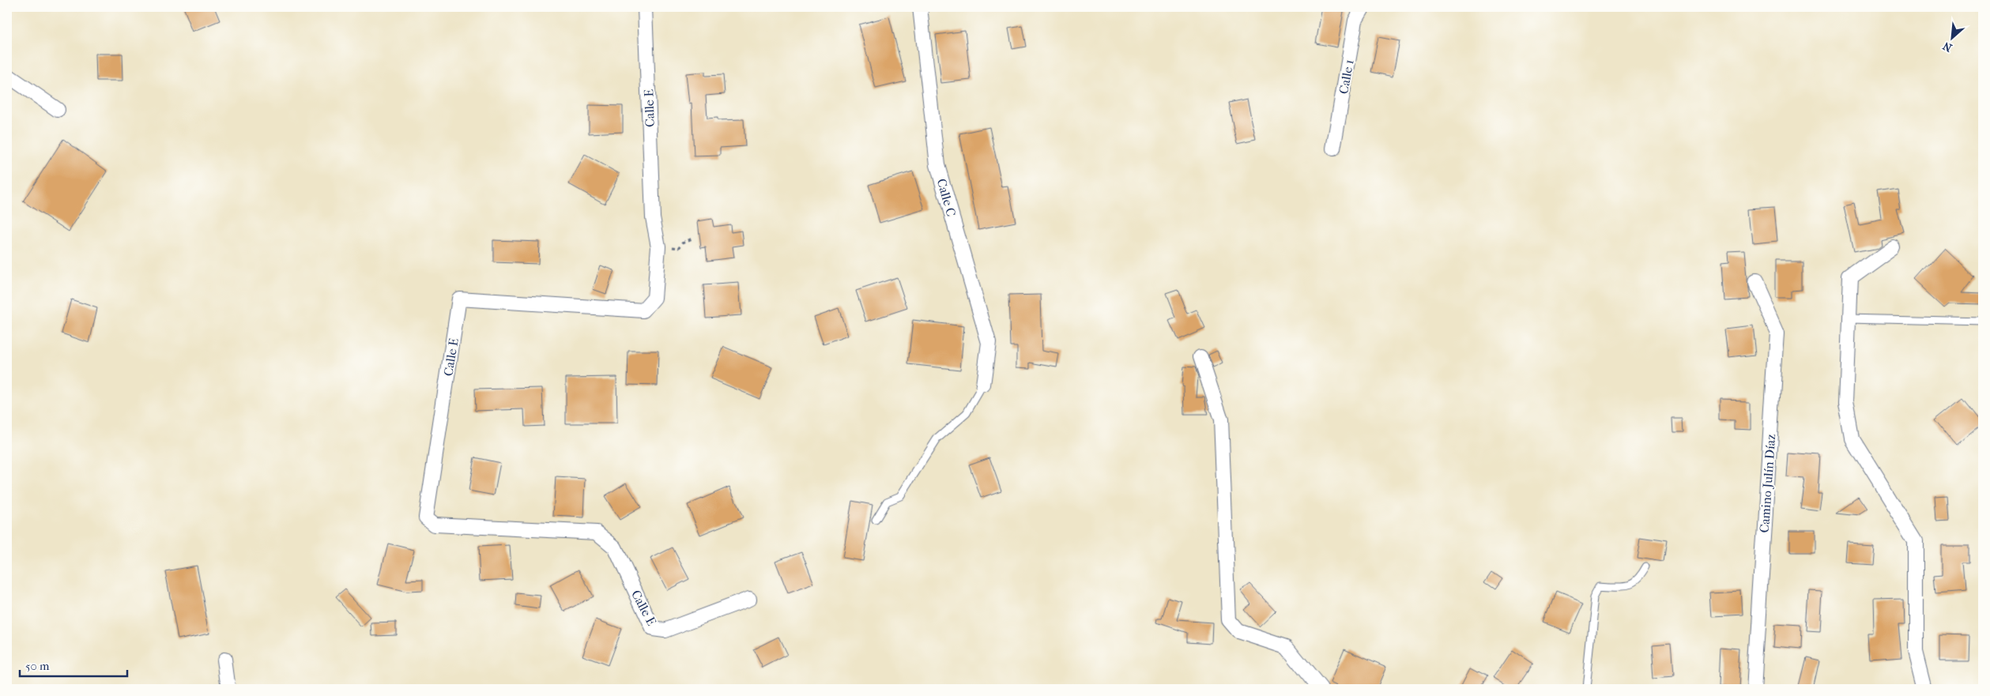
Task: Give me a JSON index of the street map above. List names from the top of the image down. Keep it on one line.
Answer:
{"streets":{"street":["Calle 1","Calle E","Calle C","Camino Julín Díaz"]},"scale_bar":"50 m","north":"bottom left"}
